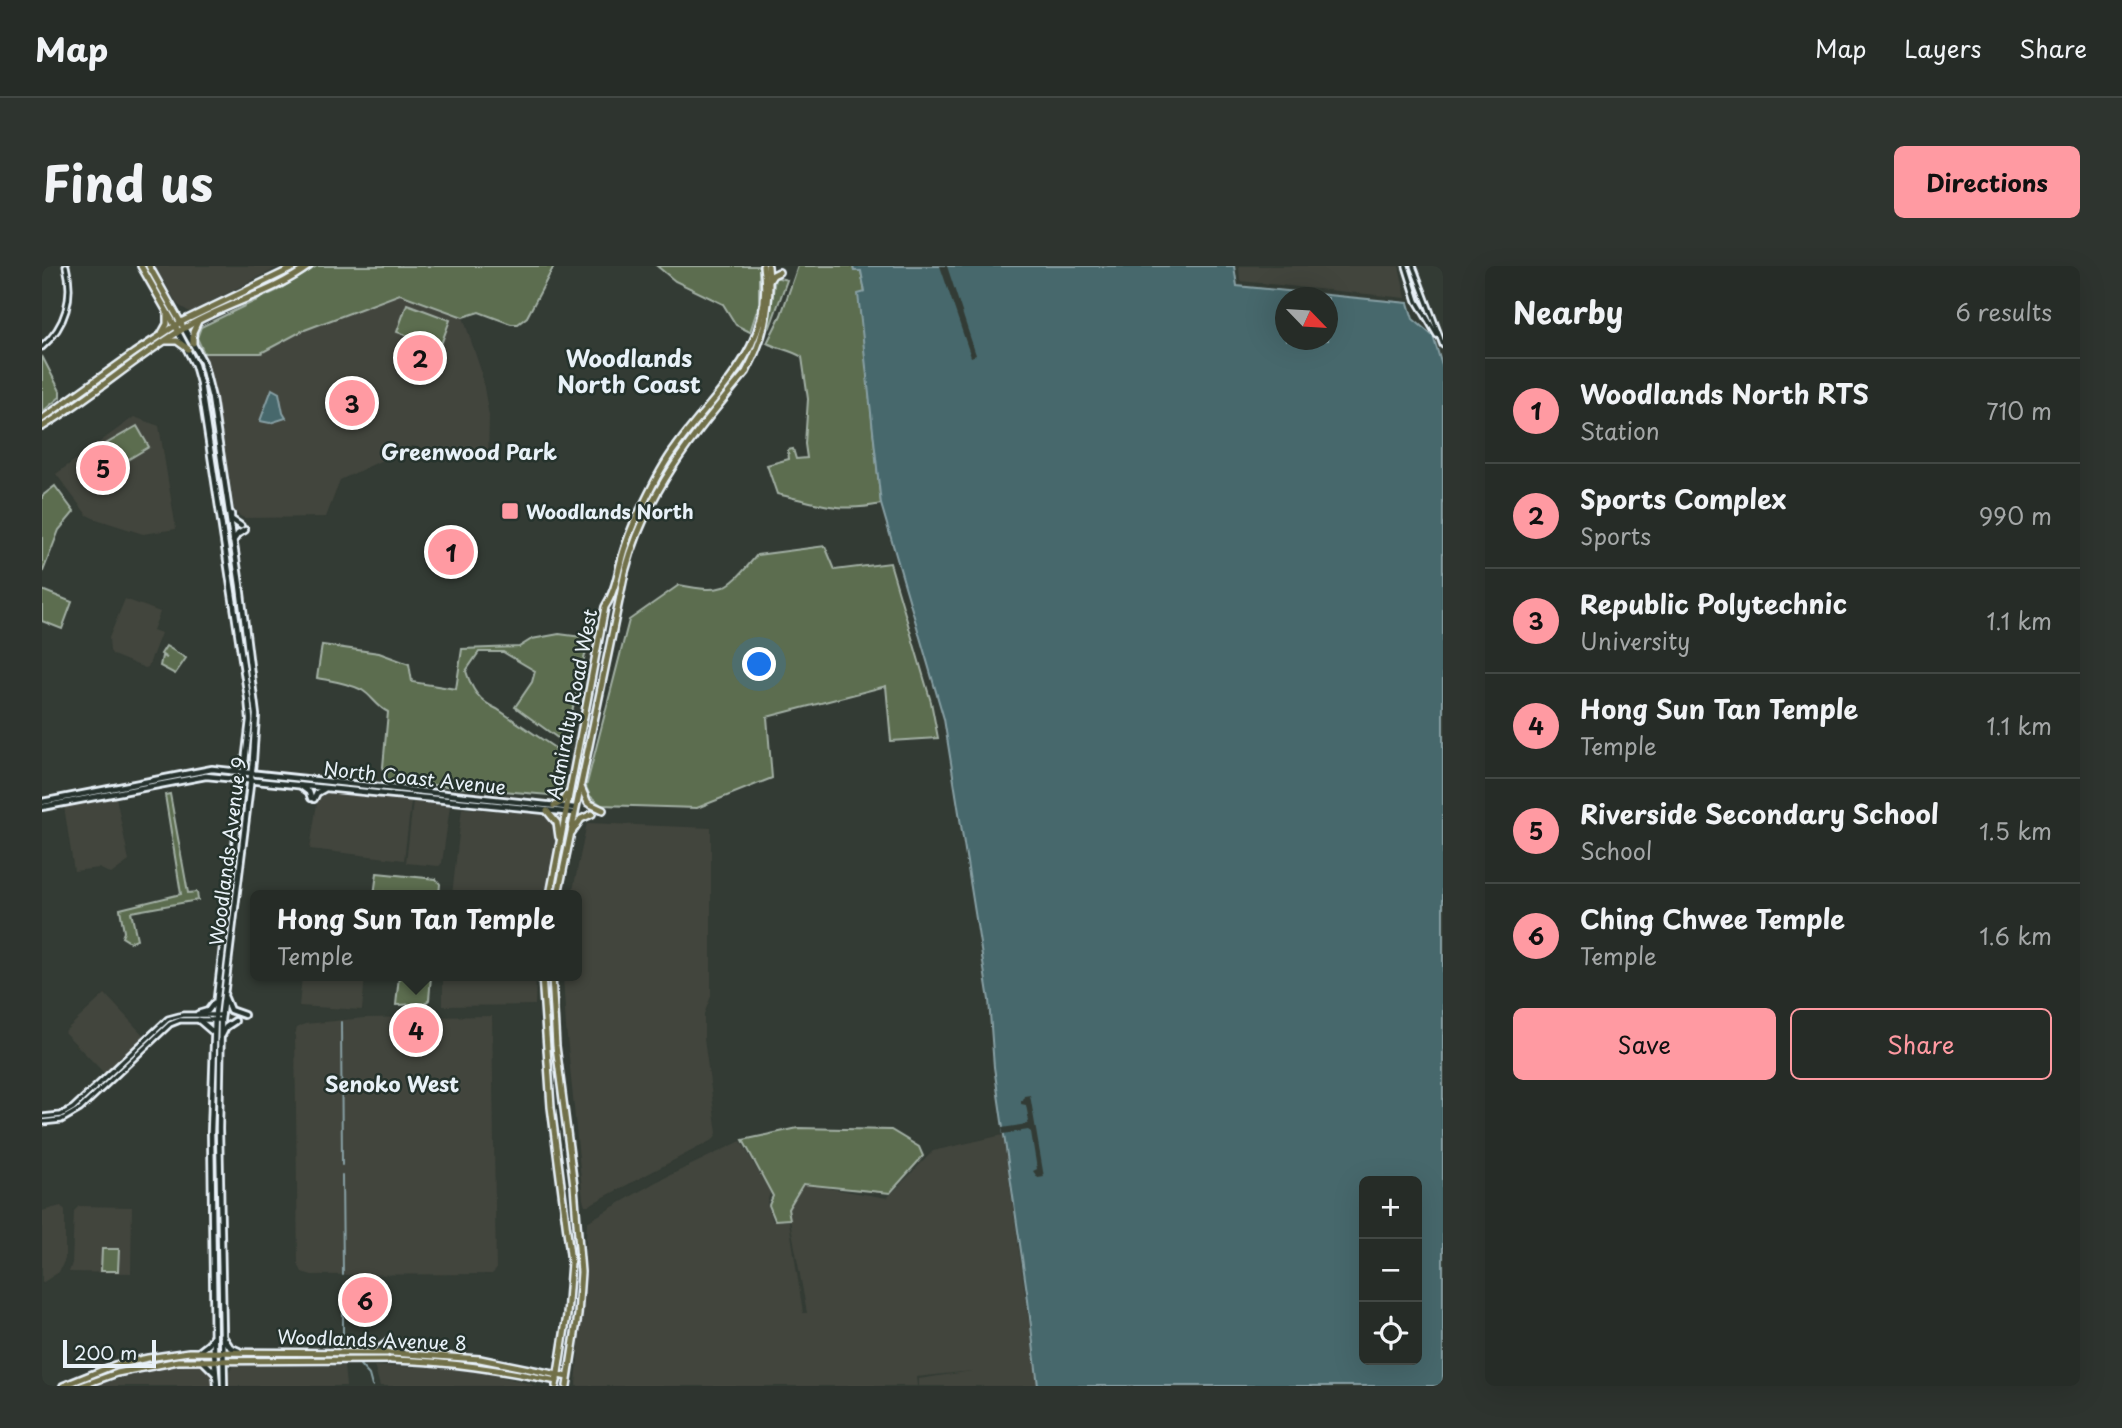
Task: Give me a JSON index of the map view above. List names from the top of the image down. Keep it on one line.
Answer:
{"streets":{"main road":["Admiralty Road West","North Coast Avenue","Woodlands Avenue 9","Woodlands Avenue 8"]},"crossings":[["Admiralty Road West","North Coast Avenue"],["North Coast Avenue","Woodlands Avenue 9"],["Woodlands Avenue 9","Woodlands Avenue 8"]],"districts":["Woodlands North Coast","Greenwood Park","Senoko West"],"places":{"transit":["Woodlands North"]},"scale_bar":"200 m","north":"bottom right","page":{"header":"Map","nav":["Map","Layers","Share"],"title":"Find us","buttons":["Directions",["Save","Share"]],"heading":["Nearby","6 results"],"pins":["2","3","5","1","4","6"],"list":[{"mark":"1","name":"Woodlands North RTS","note":"Station","value":"710 m"},{"mark":"2","name":"Sports Complex","note":"Sports","value":"990 m"},{"mark":"3","name":"Republic Polytechnic","note":"University","value":"1.1 km"},{"mark":"4","name":"Hong Sun Tan Temple","note":"Temple","value":"1.1 km"},{"mark":"5","name":"Riverside Secondary School","note":"School","value":"1.5 km"},{"mark":"6","name":"Ching Chwee Temple","note":"Temple","value":"1.6 km"}],"popup":["Hong Sun Tan Temple","Temple"],"map_buttons":["+","−"],"scale":"200 m"}}
